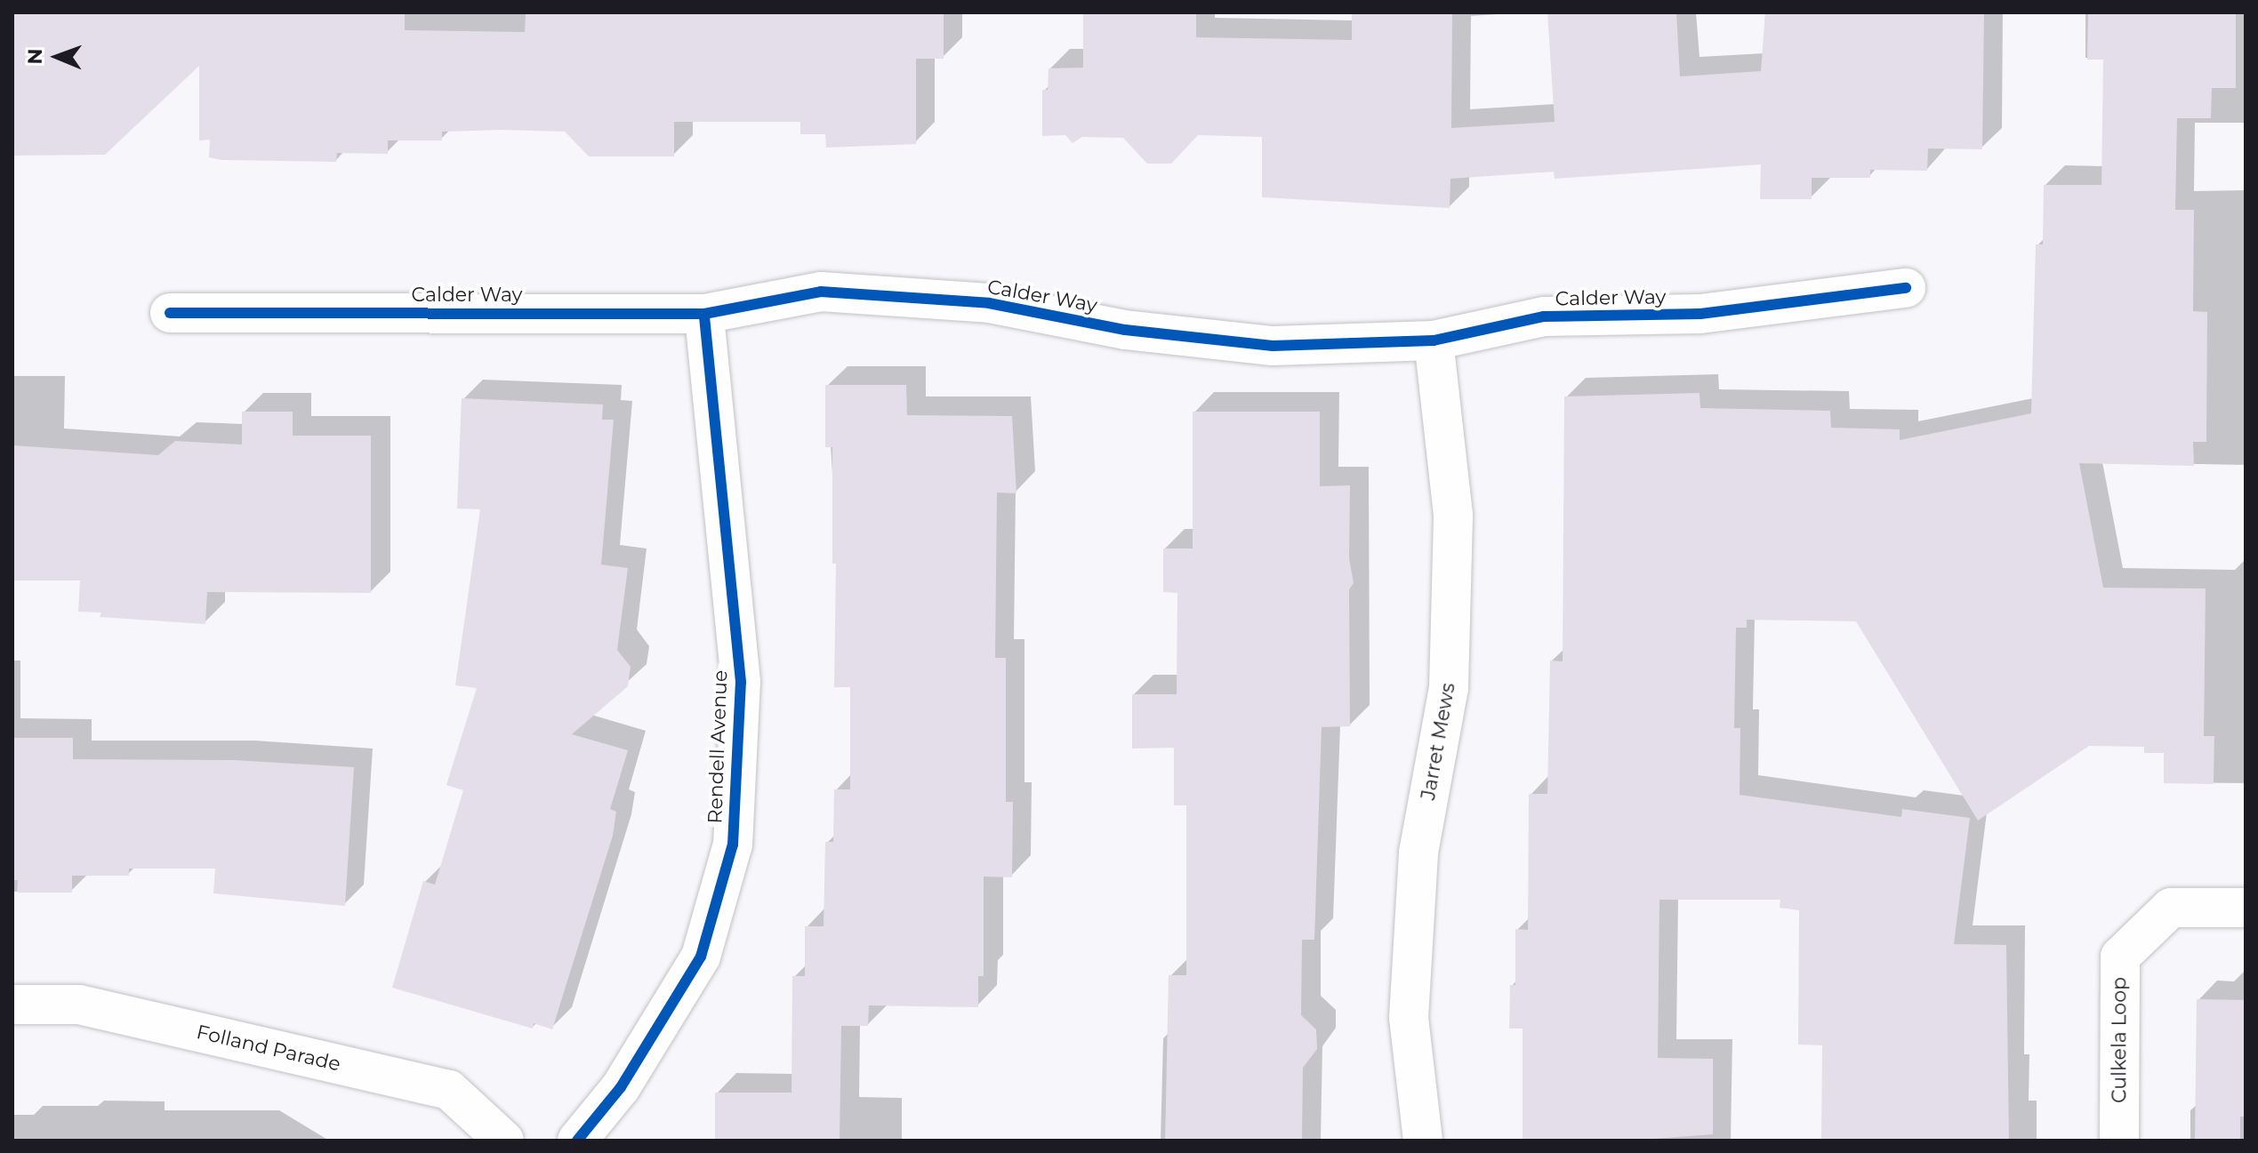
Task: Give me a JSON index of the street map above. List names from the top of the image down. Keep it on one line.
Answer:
{"streets":{"street":["Calder Way","Jarret Mews","Rendell Avenue","Culkela Loop","Folland Parade"]},"crossings":[["Calder Way","Jarret Mews"],["Calder Way","Rendell Avenue"]],"north":"left"}
